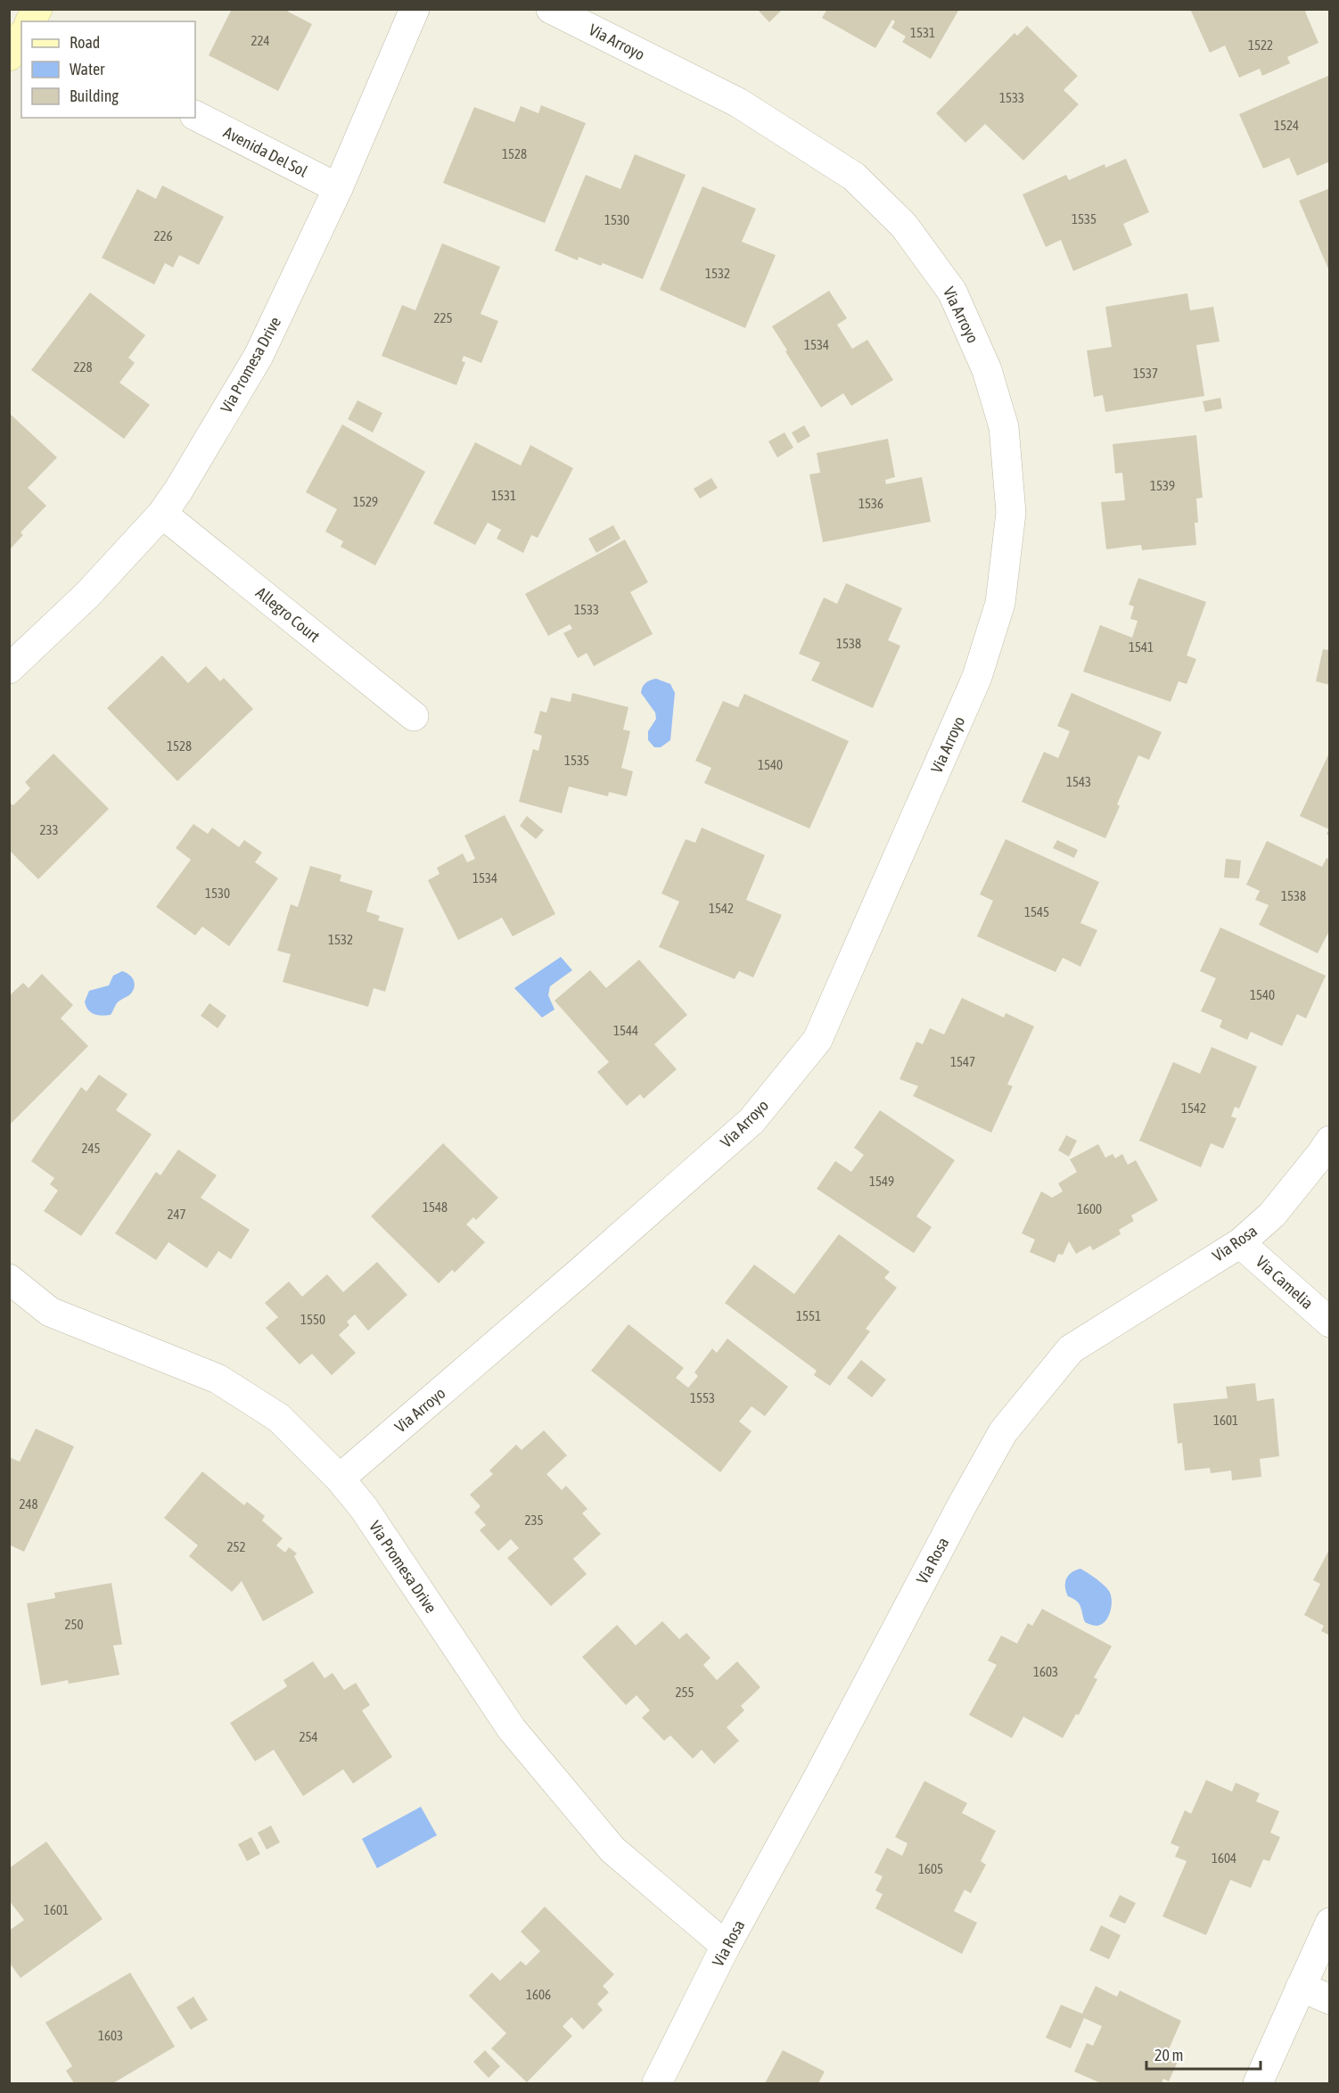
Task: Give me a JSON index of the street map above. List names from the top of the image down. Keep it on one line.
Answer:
{"streets":{"street":["Via Arroyo","Avenida Del Sol","Via Promesa Drive","Allegro Court","Via Rosa","Via Camelia"]},"crossings":[["Via Arroyo","Via Promesa Drive"],["Avenida Del Sol","Via Promesa Drive"],["Via Promesa Drive","Allegro Court"],["Via Promesa Drive","Via Rosa"],["Via Rosa","Via Camelia"]],"house_numbers":["1531","224","1522","1533","1524","1528","1535","1530","226","1532","225","1534","228","1537","1539","1531","1529","1536","1533","1538","1541","1528","1535","1540","1543","233","1534","1530","1538","1542","1545","1532","1540","1544","1547","1542","245","1549","1548","1600","247","1551","1550","1553","1601","248","235","252","250","1603","255","254","1604","1605","1601","1606","1603"],"legend":["Road","Water","Building"],"scale_bar":"20 m"}
